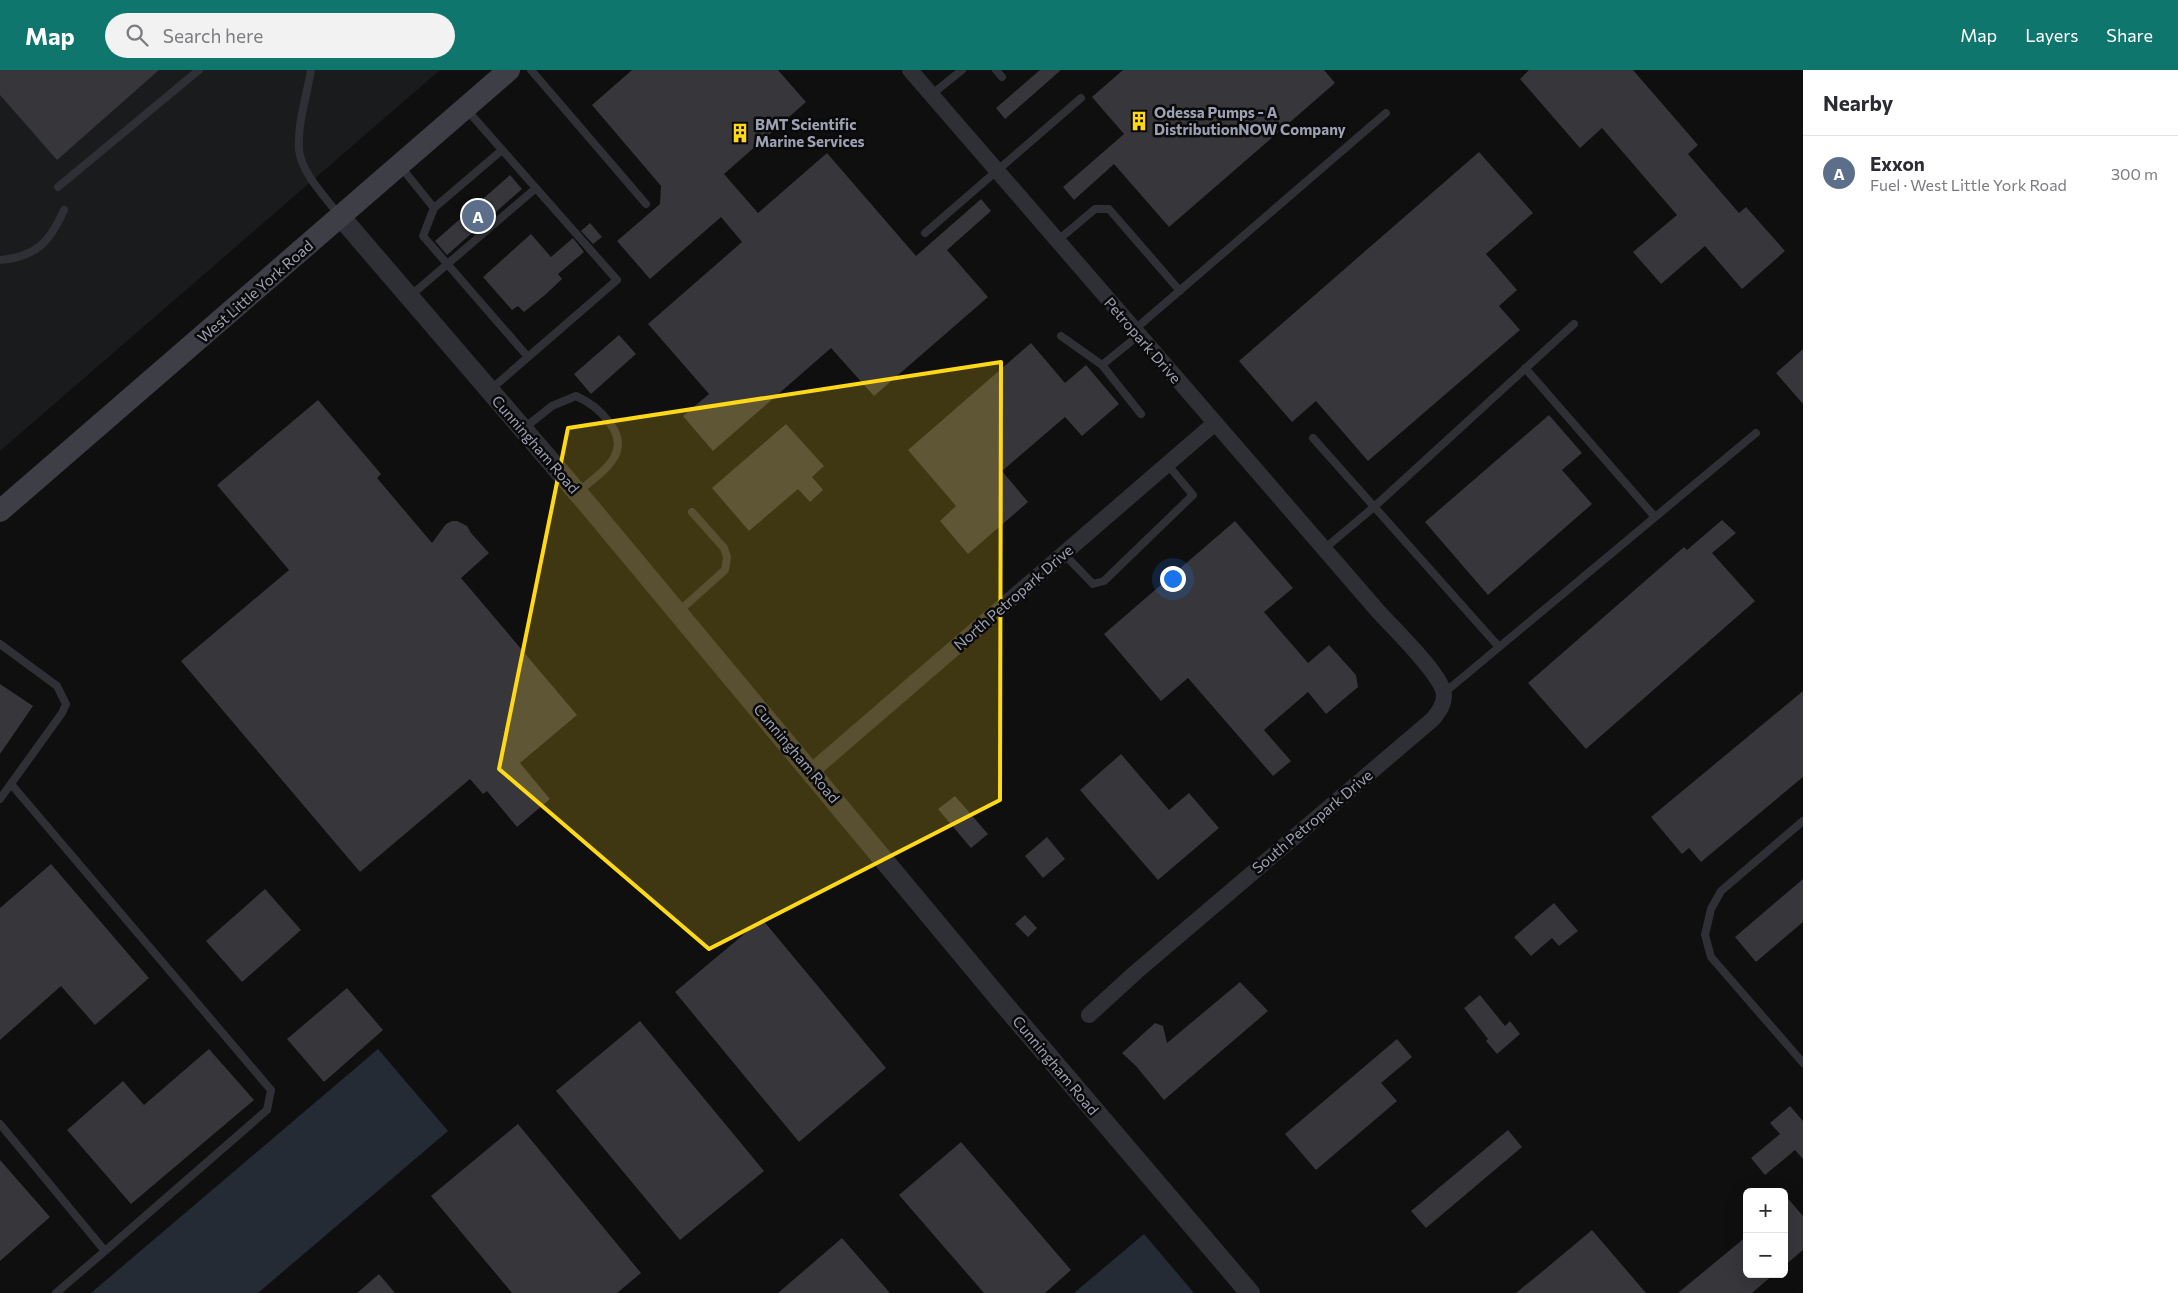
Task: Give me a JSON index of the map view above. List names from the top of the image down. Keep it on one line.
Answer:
{"streets":{"main road":["West Little York Road"],"street":["Petropark Drive","Cunningham Road","North Petropark Drive","South Petropark Drive"]},"crossings":[["West Little York Road","Cunningham Road"],["Petropark Drive","North Petropark Drive"],["Petropark Drive","South Petropark Drive"],["Cunningham Road","North Petropark Drive"]],"places":{"building":["Odessa Pumps - A DistributionNOW Company","BMT Scientific Marine Services"]},"page":{"header":"Map","search":"Search here","nav":["Map","Layers","Share"],"heading":"Nearby","list":[{"mark":"A","name":"Exxon","note":"Fuel · West Little York Road","value":"300 m"}],"pins":"A","map_buttons":["+","−"]}}
